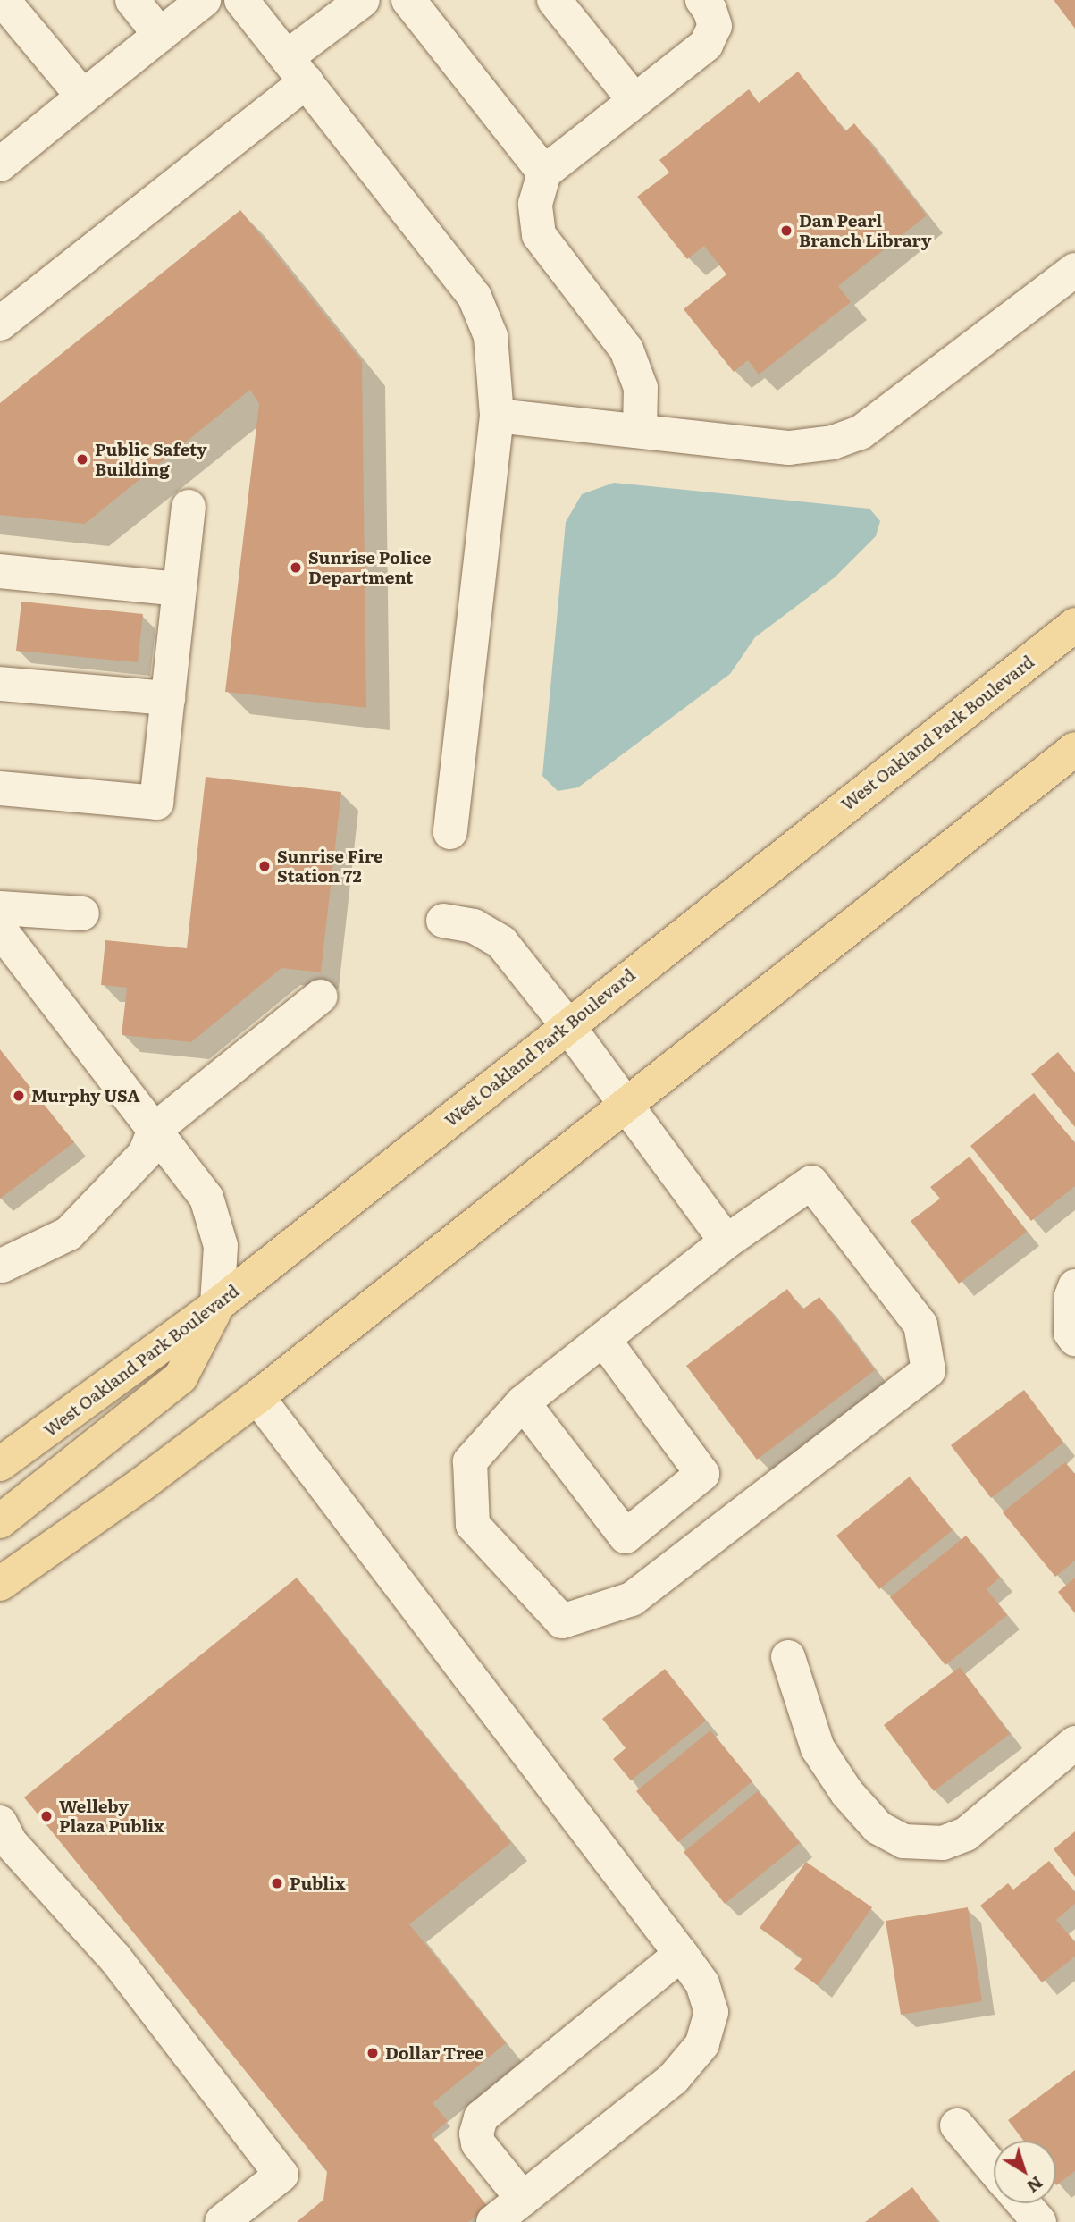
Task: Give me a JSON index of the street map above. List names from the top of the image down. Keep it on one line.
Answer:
{"streets":{"main road":["West Oakland Park Boulevard"]},"places":["Dan Pearl Branch Library","Public Safety Building","Sunrise Police Department","Sunrise Fire Station 72","Murphy USA","Welleby Plaza Publix","Publix","Dollar Tree"],"north":"bottom right"}
